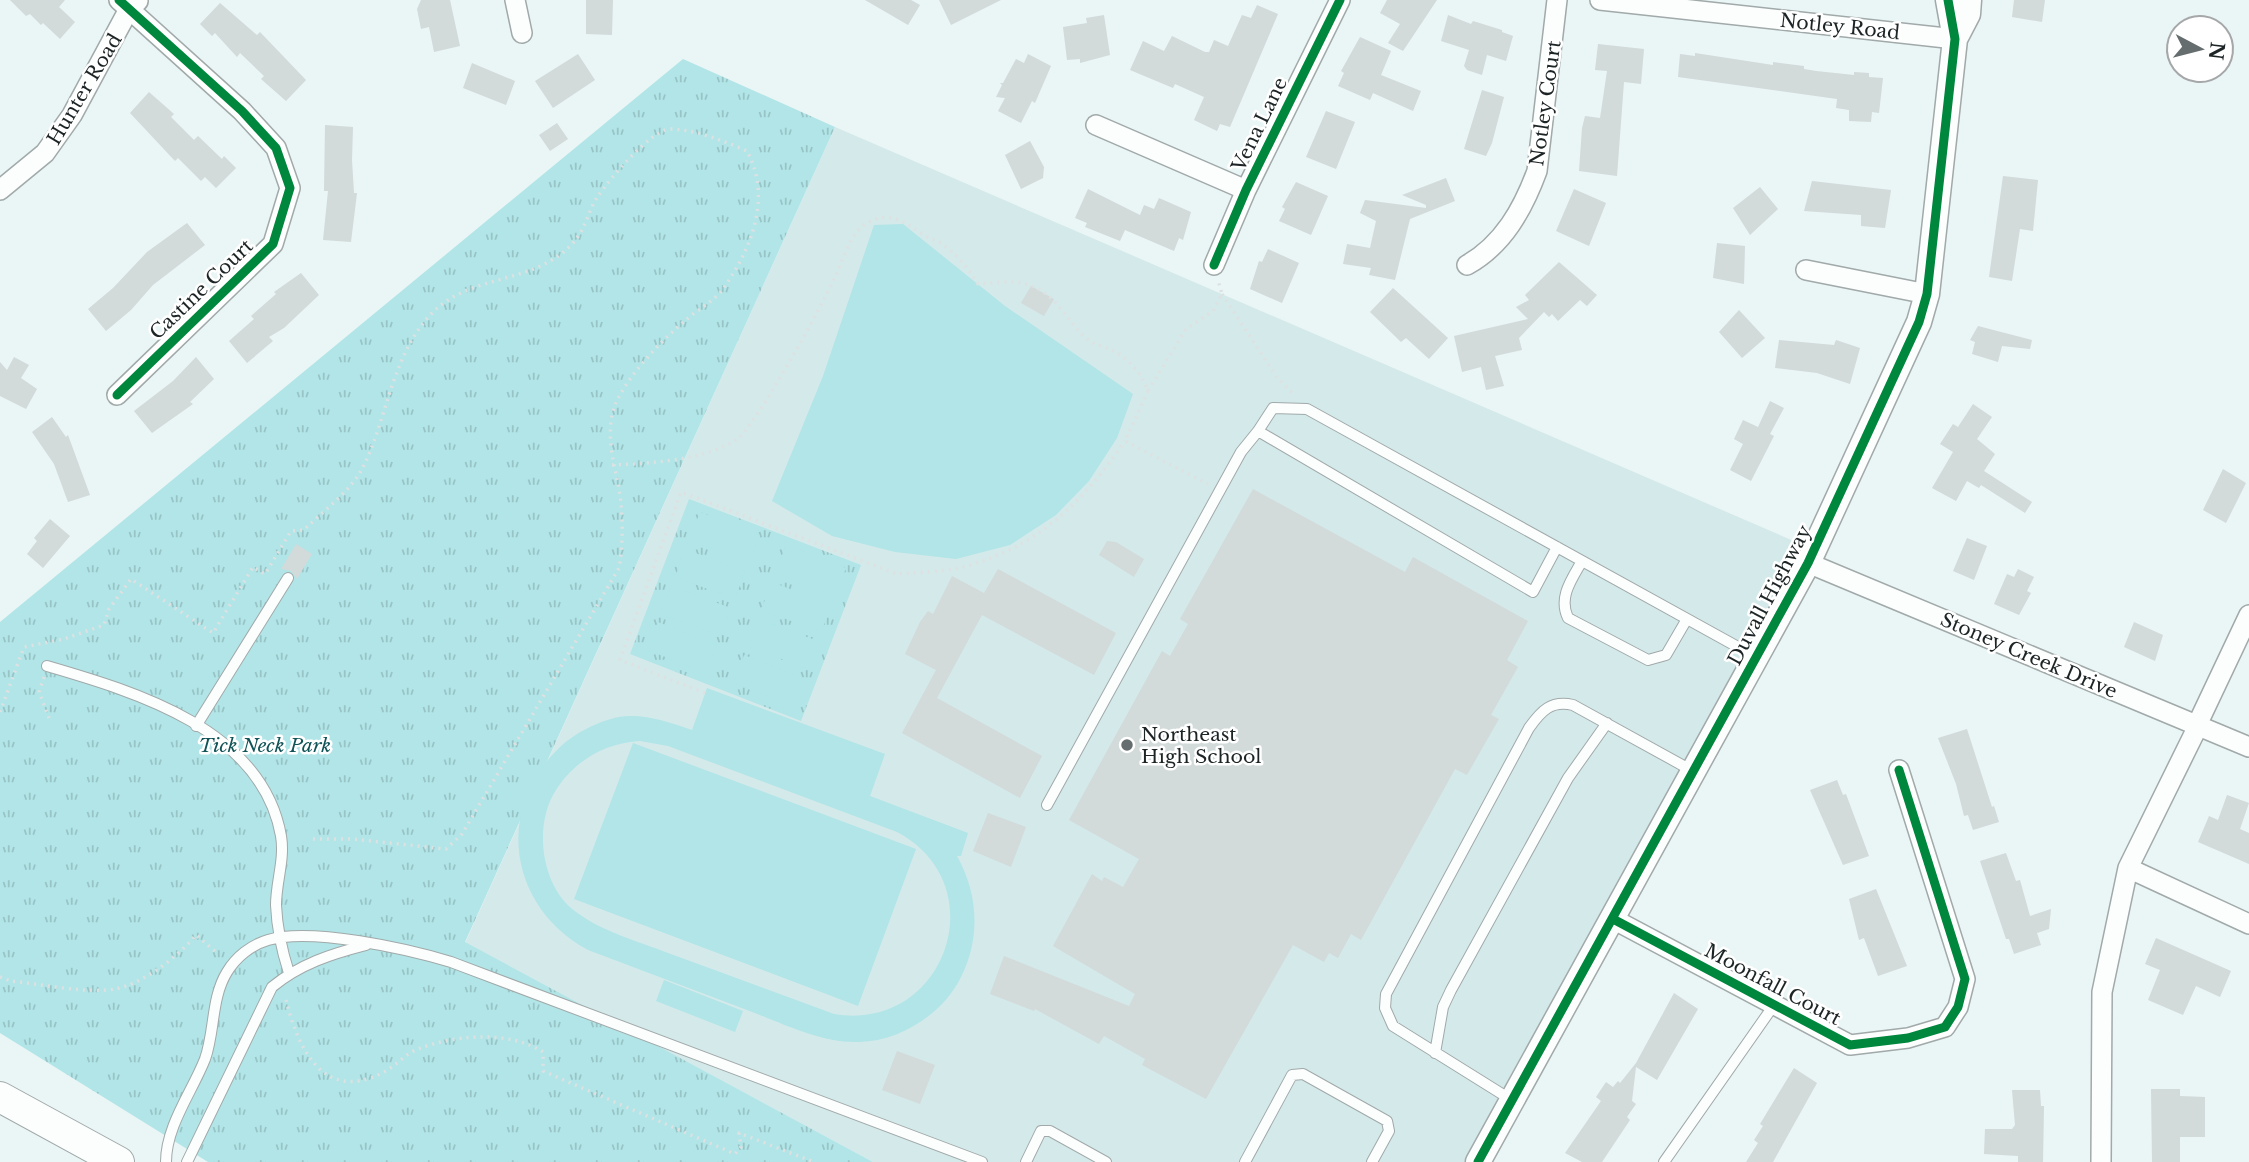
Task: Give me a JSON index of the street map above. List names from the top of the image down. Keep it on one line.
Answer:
{"streets":{"street":["Notley Road","Hunter Road","Notley Court","Vena Lane","Castine Court","Duvall Highway","Stoney Creek Drive","Moonfall Court"]},"crossings":[["Notley Road","Duvall Highway"],["Hunter Road","Castine Court"],["Duvall Highway","Stoney Creek Drive"],["Duvall Highway","Moonfall Court"]],"parks":["Tick Neck Park"],"places":["Northeast High School"],"north":"right"}
